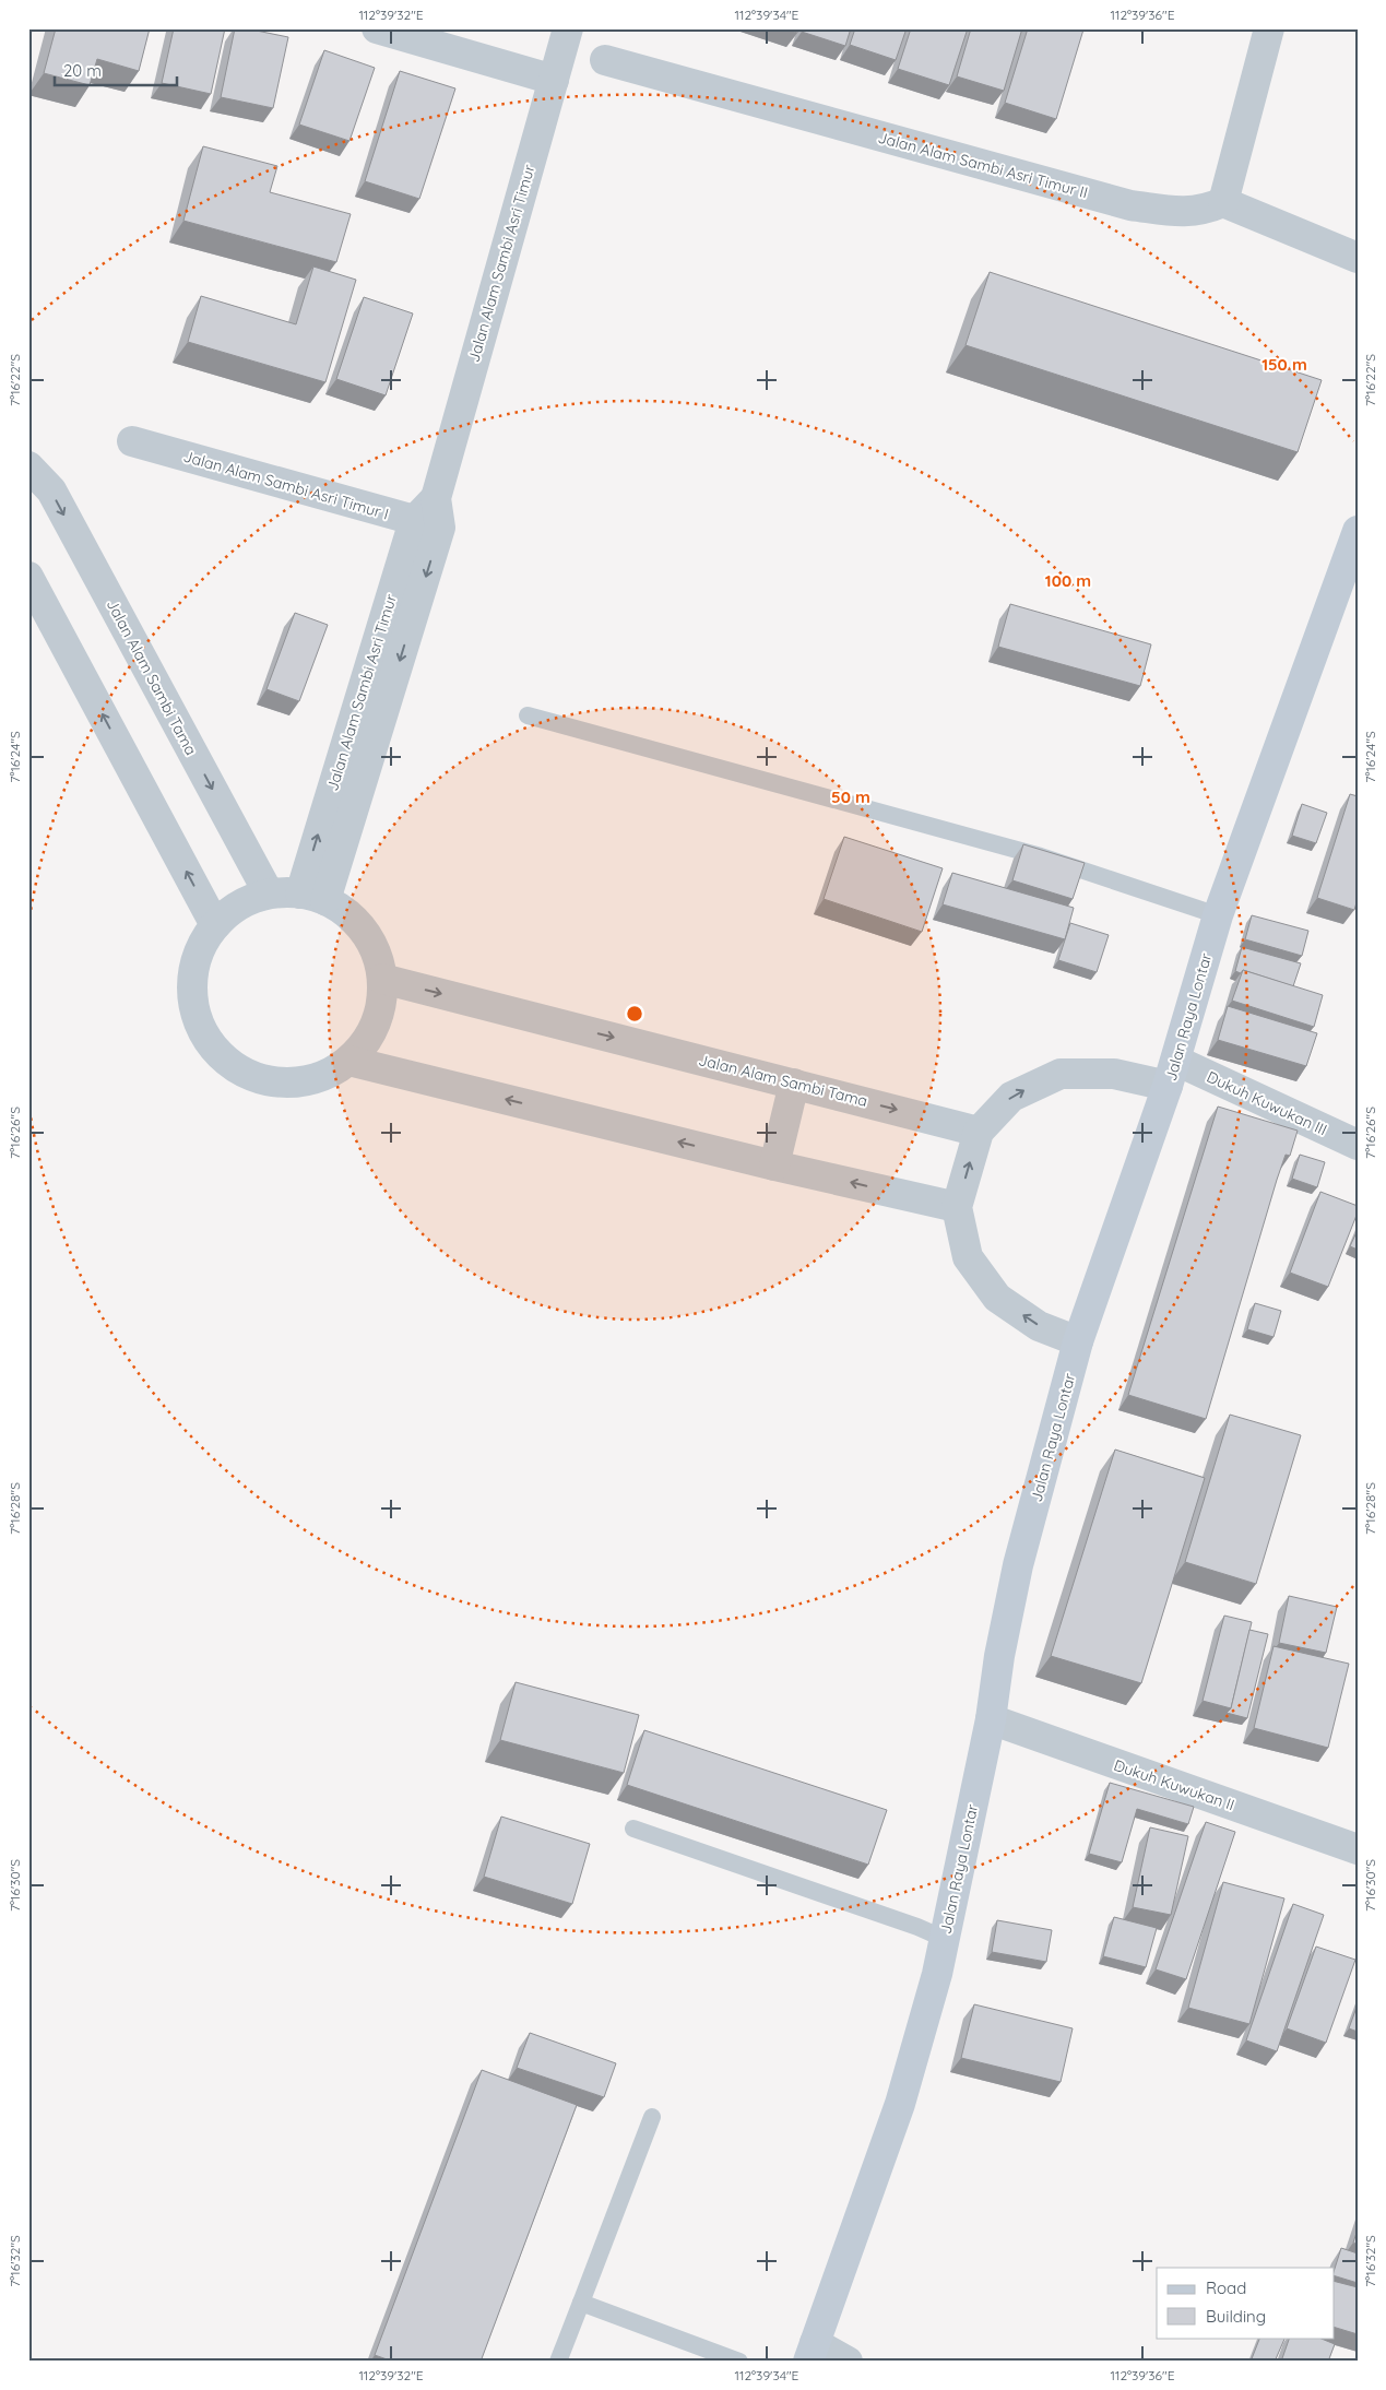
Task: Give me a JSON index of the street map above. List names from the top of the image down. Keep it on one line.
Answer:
{"streets":{"street":["Jalan Alam Sambi Asri Timur II","Jalan Alam Sambi Asri Timur","Jalan Alam Sambi Asri Timur I","Jalan Alam Sambi Tama","Jalan Raya Lontar","Dukuh Kuwukan III","Dukuh Kuwukan II"]},"crossings":[["Jalan Alam Sambi Asri Timur","Jalan Alam Sambi Asri Timur I"],["Jalan Alam Sambi Asri Timur","Jalan Alam Sambi Tama"],["Jalan Raya Lontar","Dukuh Kuwukan III"],["Jalan Raya Lontar","Dukuh Kuwukan II"]],"legend":["Road","Building"],"scale_bar":"20 m","coordinates":["112°39'32\"E","112°39'34\"E","112°39'36\"E","7°16'22\"S","7°16'24\"S","7°16'26\"S","7°16'28\"S","7°16'30\"S","7°16'32\"S"],"rings":["150 m","100 m","50 m"]}
